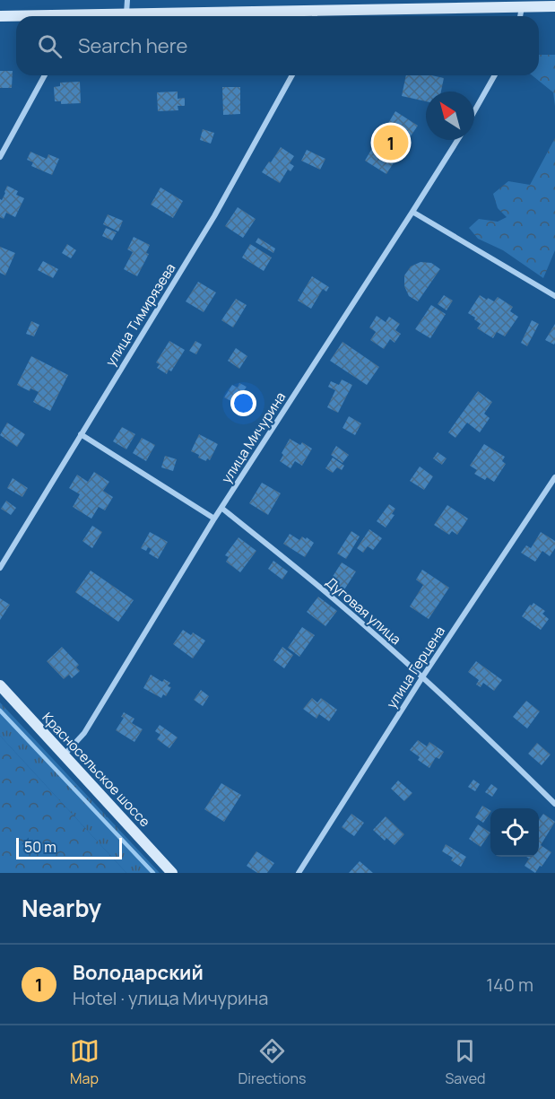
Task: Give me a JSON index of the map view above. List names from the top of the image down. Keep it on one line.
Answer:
{"streets":{"main road":["Красносельское шоссе"],"street":["улица Тимирязева","улица Мичурина","Дуговая улица","улица Герцена"]},"crossings":[["улица Мичурина","Дуговая улица"],["улица Мичурина","Красносельское шоссе"],["Дуговая улица","улица Герцена"]],"scale_bar":"50 m","north":"top left","page":{"search":"Search here","pins":"1","scale":"50 m","heading":"Nearby","list":[{"mark":"1","name":"Володарский","note":"Hotel · улица Мичурина","value":"140 m"}],"nav":["Map","Directions","Saved"]}}
